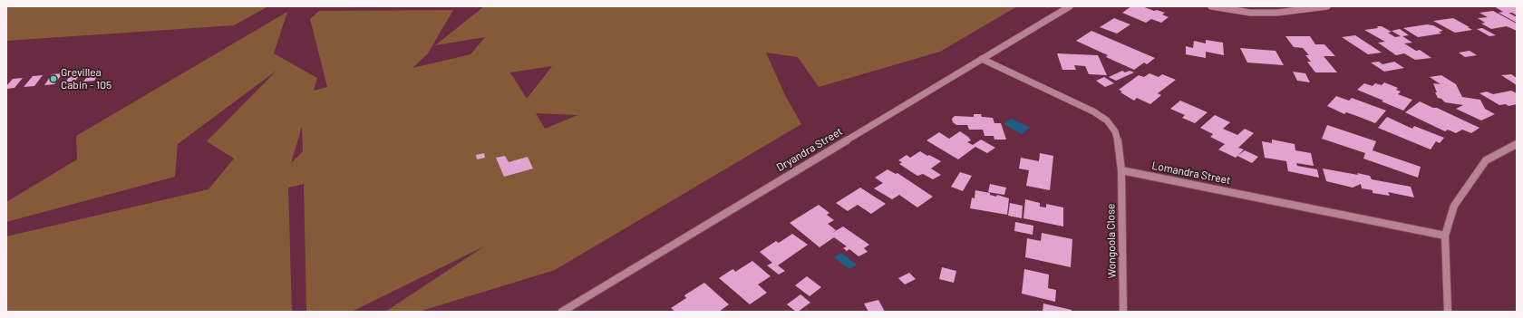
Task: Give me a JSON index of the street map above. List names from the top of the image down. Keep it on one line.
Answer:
{"streets":{"street":["Dryandra Street","Lomandra Street","Wongoola Close"]},"crossings":[["Lomandra Street","Wongoola Close"]],"places":["Grevillea Cabin - 105"]}
